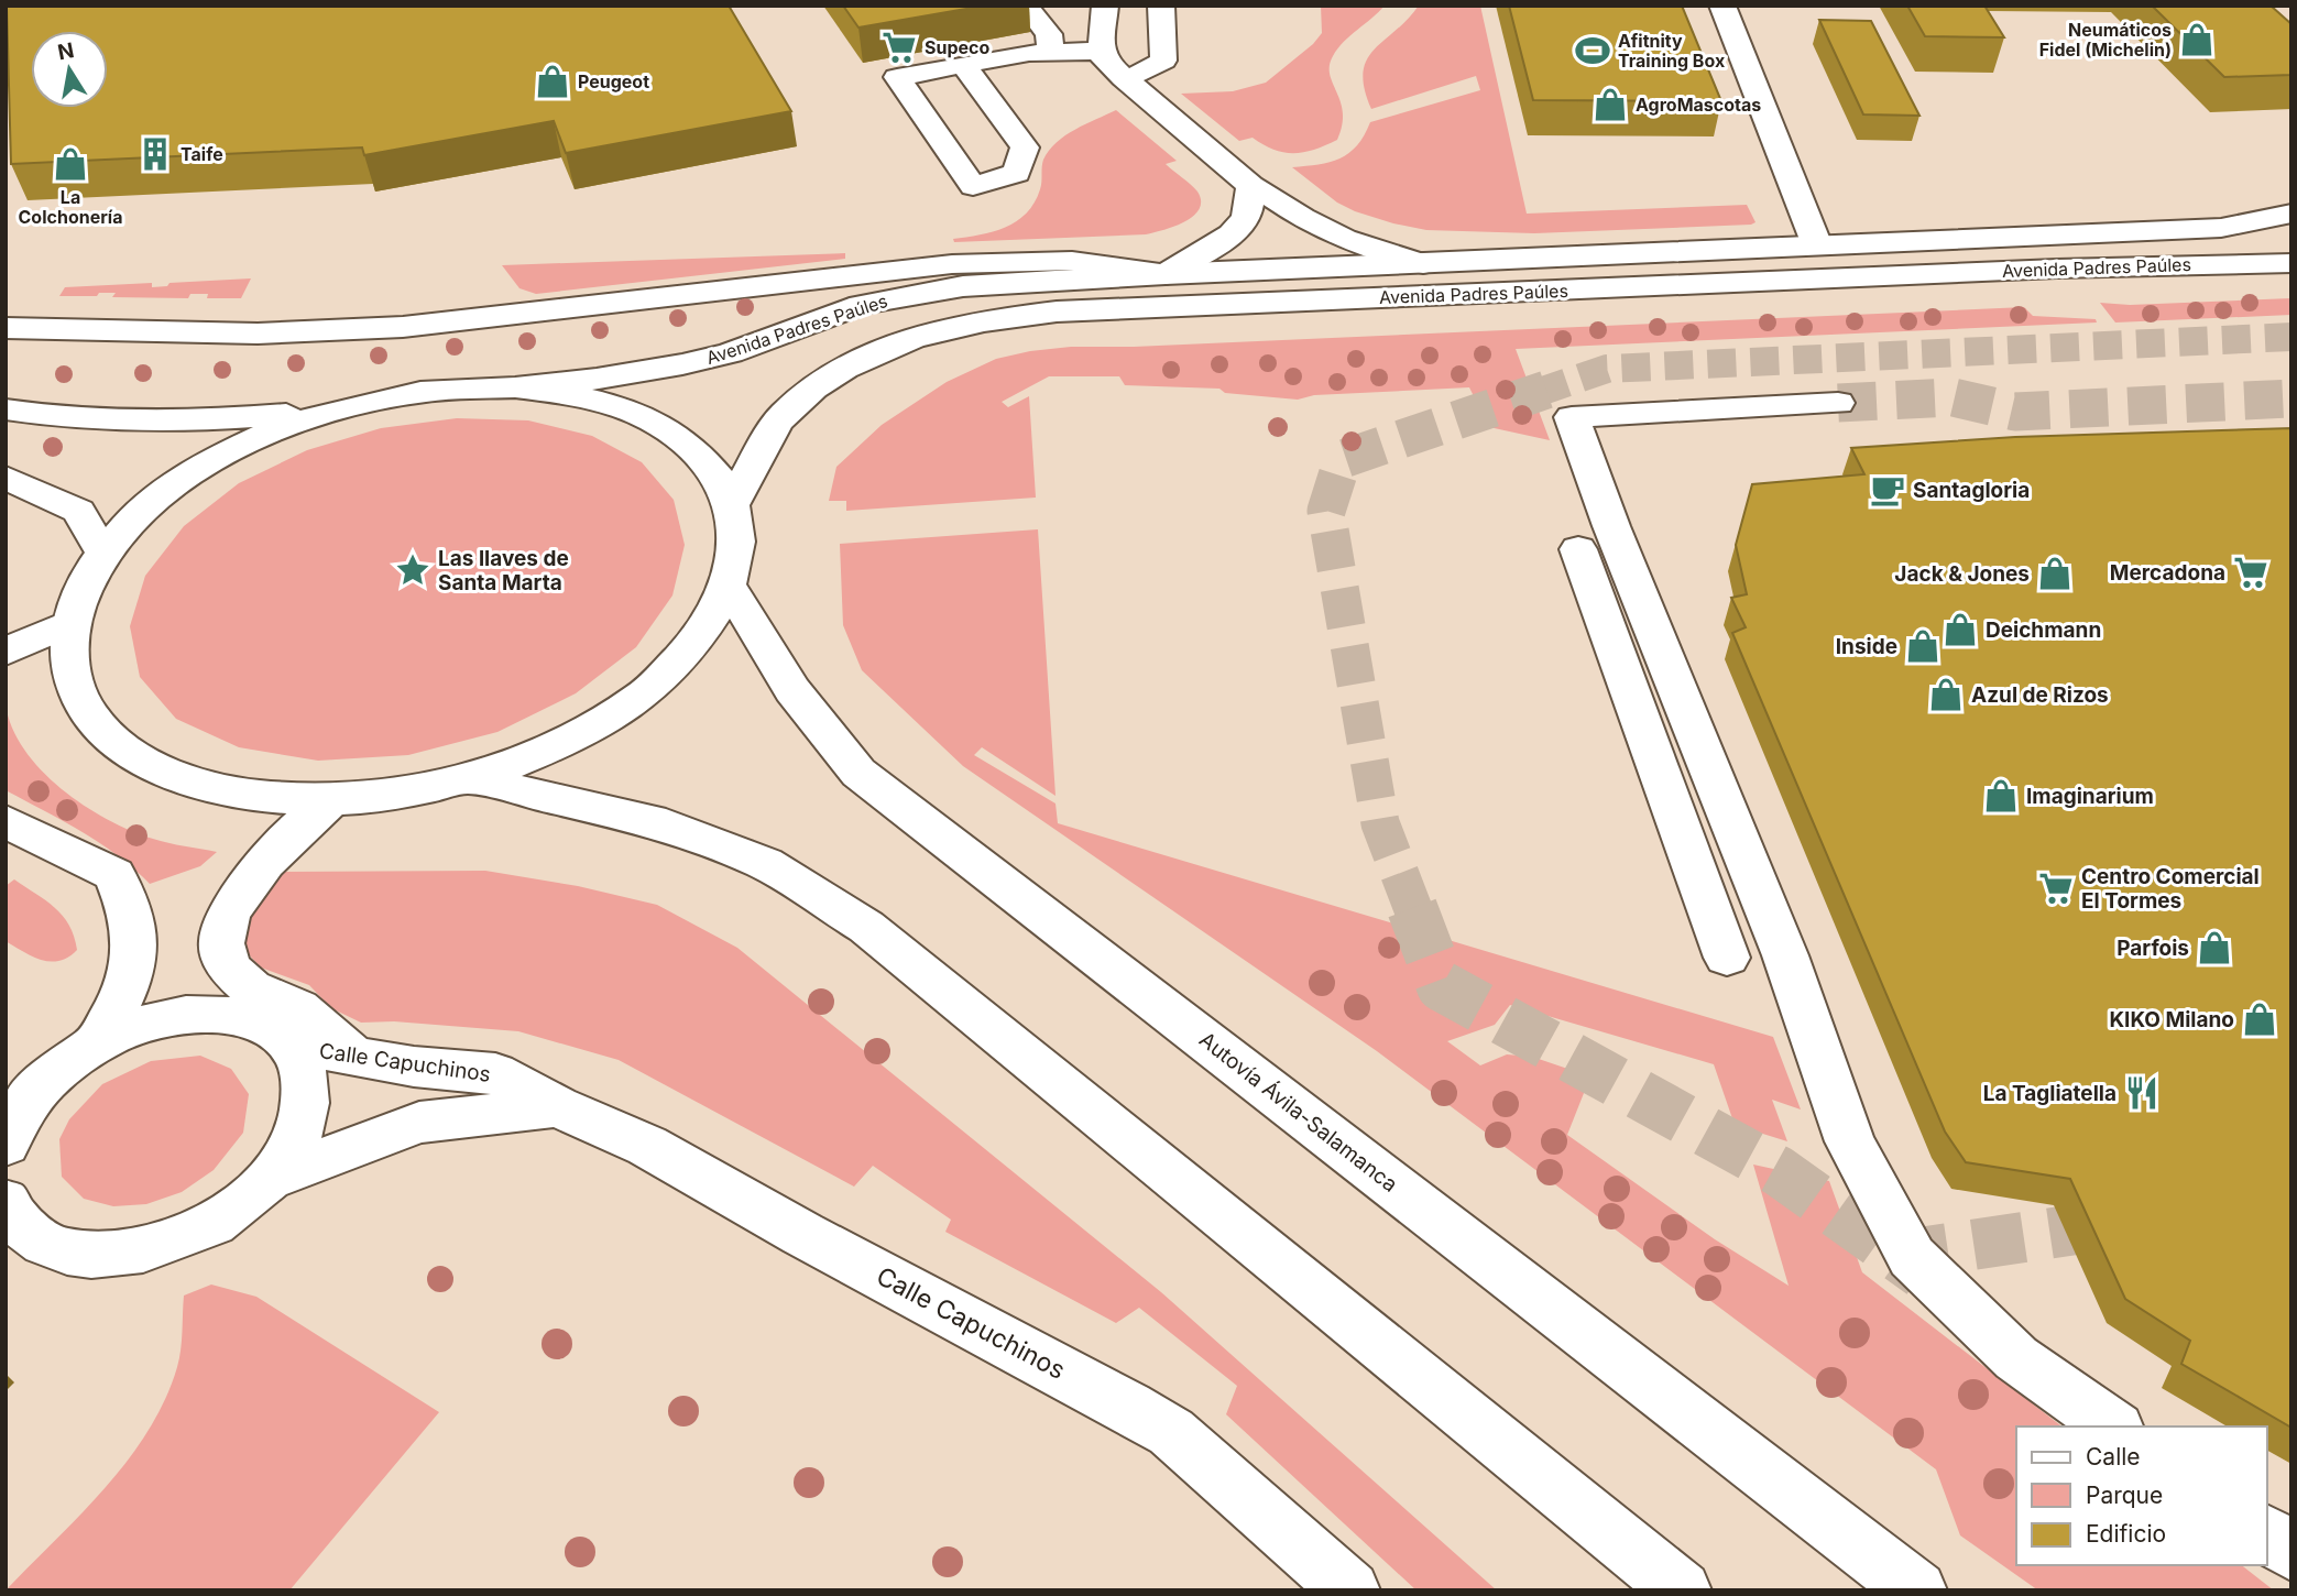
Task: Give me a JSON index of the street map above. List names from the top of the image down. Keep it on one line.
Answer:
{"streets":{"main road":["Avenida Padres Paúles","Calle Capuchinos","Autovía Ávila-Salamanca"]},"places":{"shop":["Neumáticos Fidel (Michelin)","Peugeot","AgroMascotas","La Colchonería","Jack & Jones","Deichmann","Inside","Azul de Rizos","Imaginarium","Parfois","KIKO Milano"],"supermarket":["Supeco","Mercadona","Centro Comercial El Tormes"],"sports":["Afitnity Training Box"],"building":["Taife"],"cafe":["Santagloria"],"place":["Las llaves de Santa Marta"],"restaurant":["La Tagliatella"]},"legend":["Calle","Parque","Edificio"],"north":"top"}
